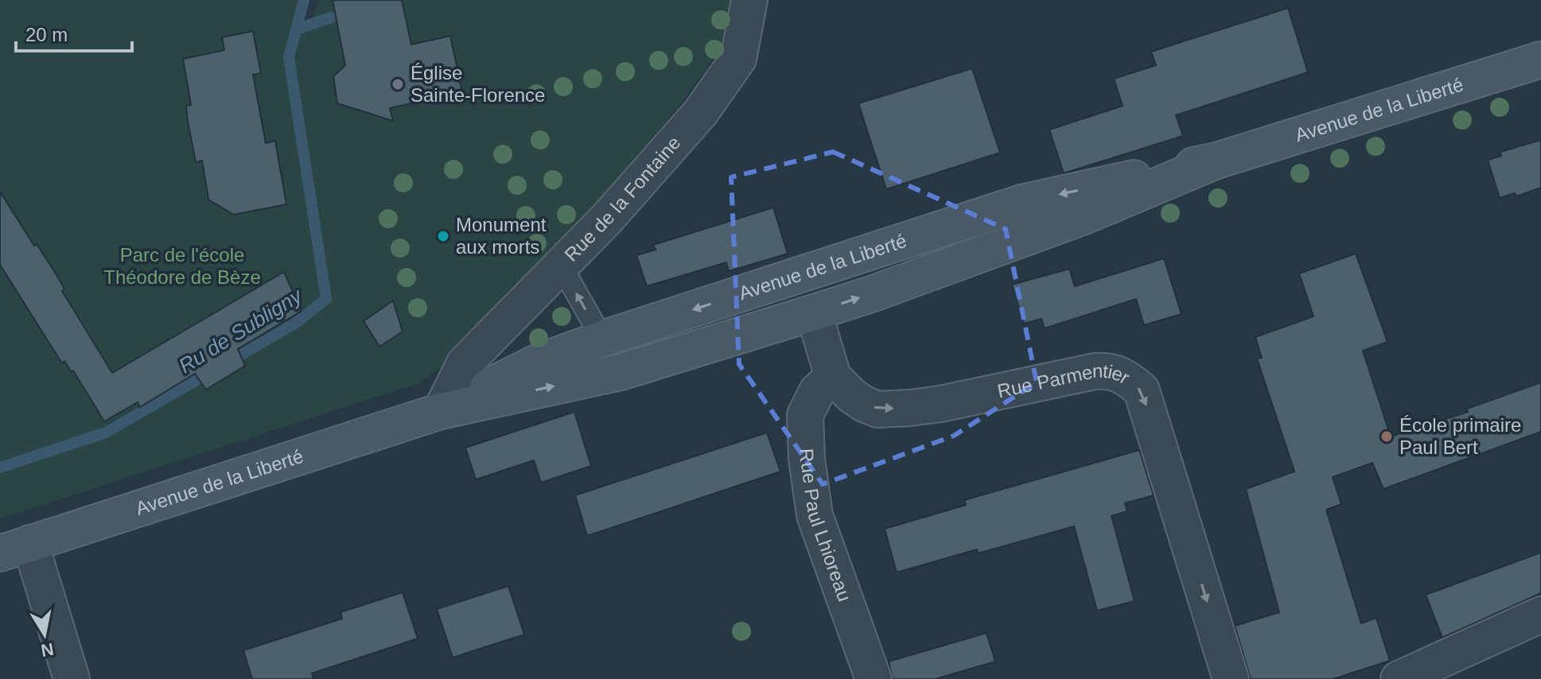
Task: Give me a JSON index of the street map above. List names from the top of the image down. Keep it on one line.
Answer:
{"streets":{"main road":["Avenue de la Liberté"],"street":["Rue de la Fontaine","Rue Parmentier","Rue Paul Lhioreau"]},"crossings":[["Avenue de la Liberté","Rue de la Fontaine"],["Rue Parmentier","Rue Paul Lhioreau"]],"water":["Ru de Subligny"],"parks":["Parc de l'école Théodore de Bèze"],"places":["Église Sainte-Florence","Monument aux morts","École primaire Paul Bert"],"scale_bar":"20 m","north":"bottom"}
